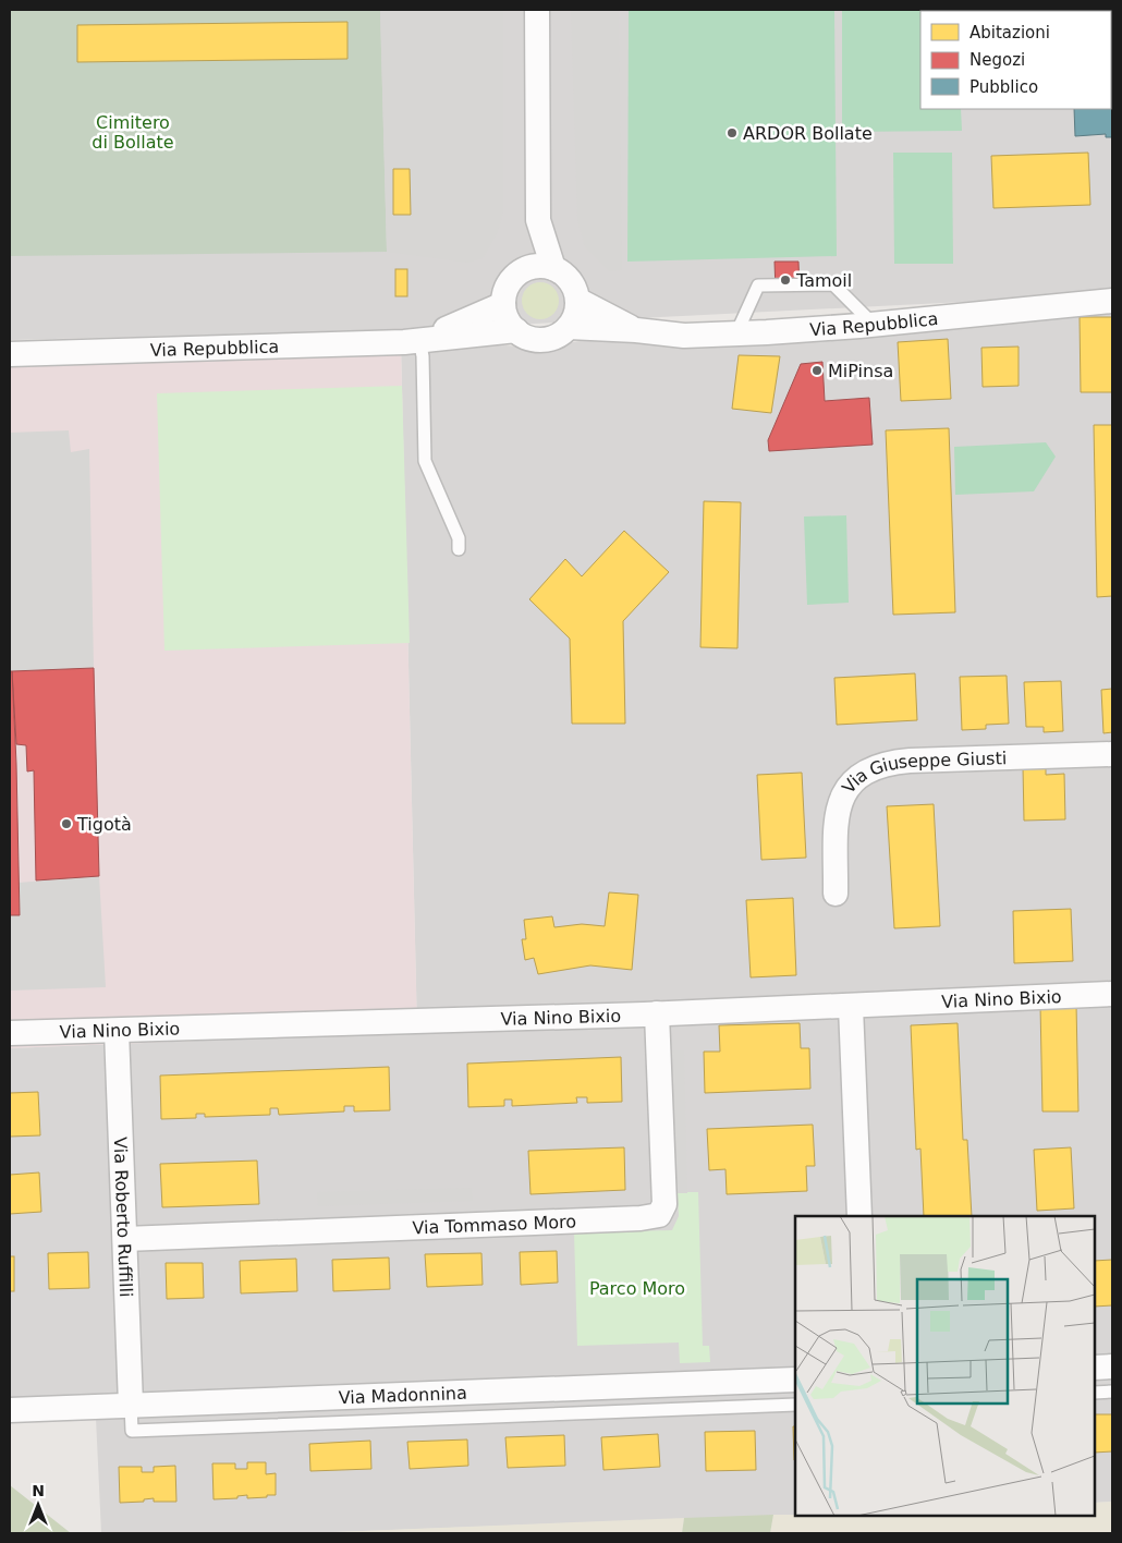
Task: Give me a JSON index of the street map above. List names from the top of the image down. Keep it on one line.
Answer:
{"streets":{"street":["Via Repubblica","Via Giuseppe Giusti","Via Nino Bixio","Via Roberto Ruffilli","Via Tommaso Moro","Via Madonnina"]},"crossings":[["Via Nino Bixio","Via Roberto Ruffilli"],["Via Nino Bixio","Via Tommaso Moro"],["Via Roberto Ruffilli","Via Tommaso Moro"],["Via Roberto Ruffilli","Via Madonnina"]],"parks":["Cimitero di Bollate","Parco Moro"],"places":["ARDOR Bollate","Tamoil","MiPinsa","Tigotà"],"legend":["Abitazioni","Negozi","Pubblico"],"north":"top"}
